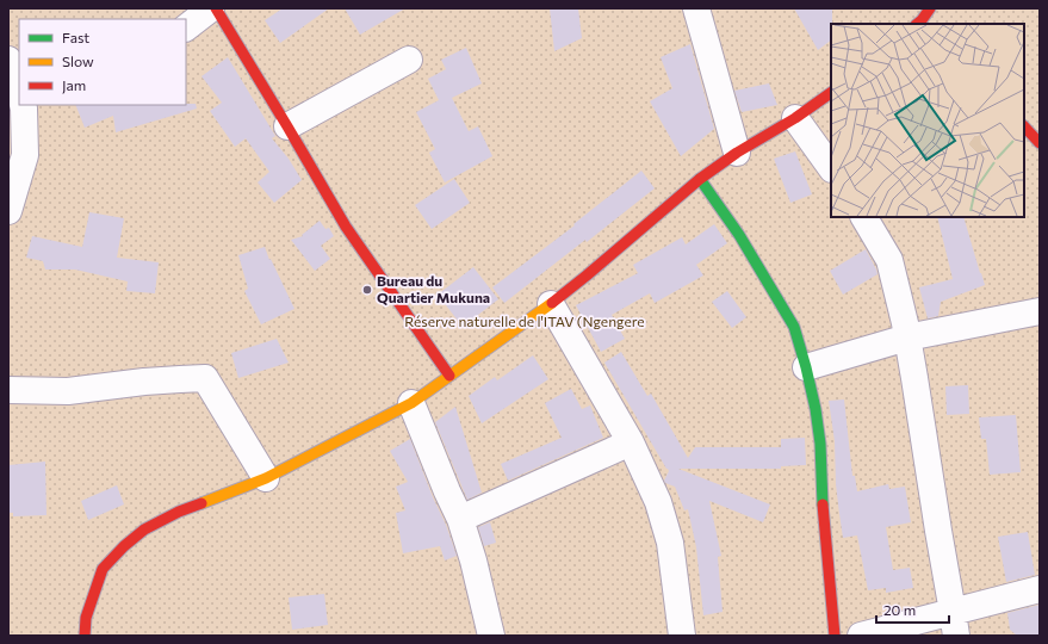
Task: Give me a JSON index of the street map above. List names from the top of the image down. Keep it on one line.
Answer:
{"parks":["Réserve naturelle de l'ITAV (Ngengere"],"places":["Bureau du Quartier Mukuna"],"legend":["Fast","Slow","Jam"],"scale_bar":"20 m"}
